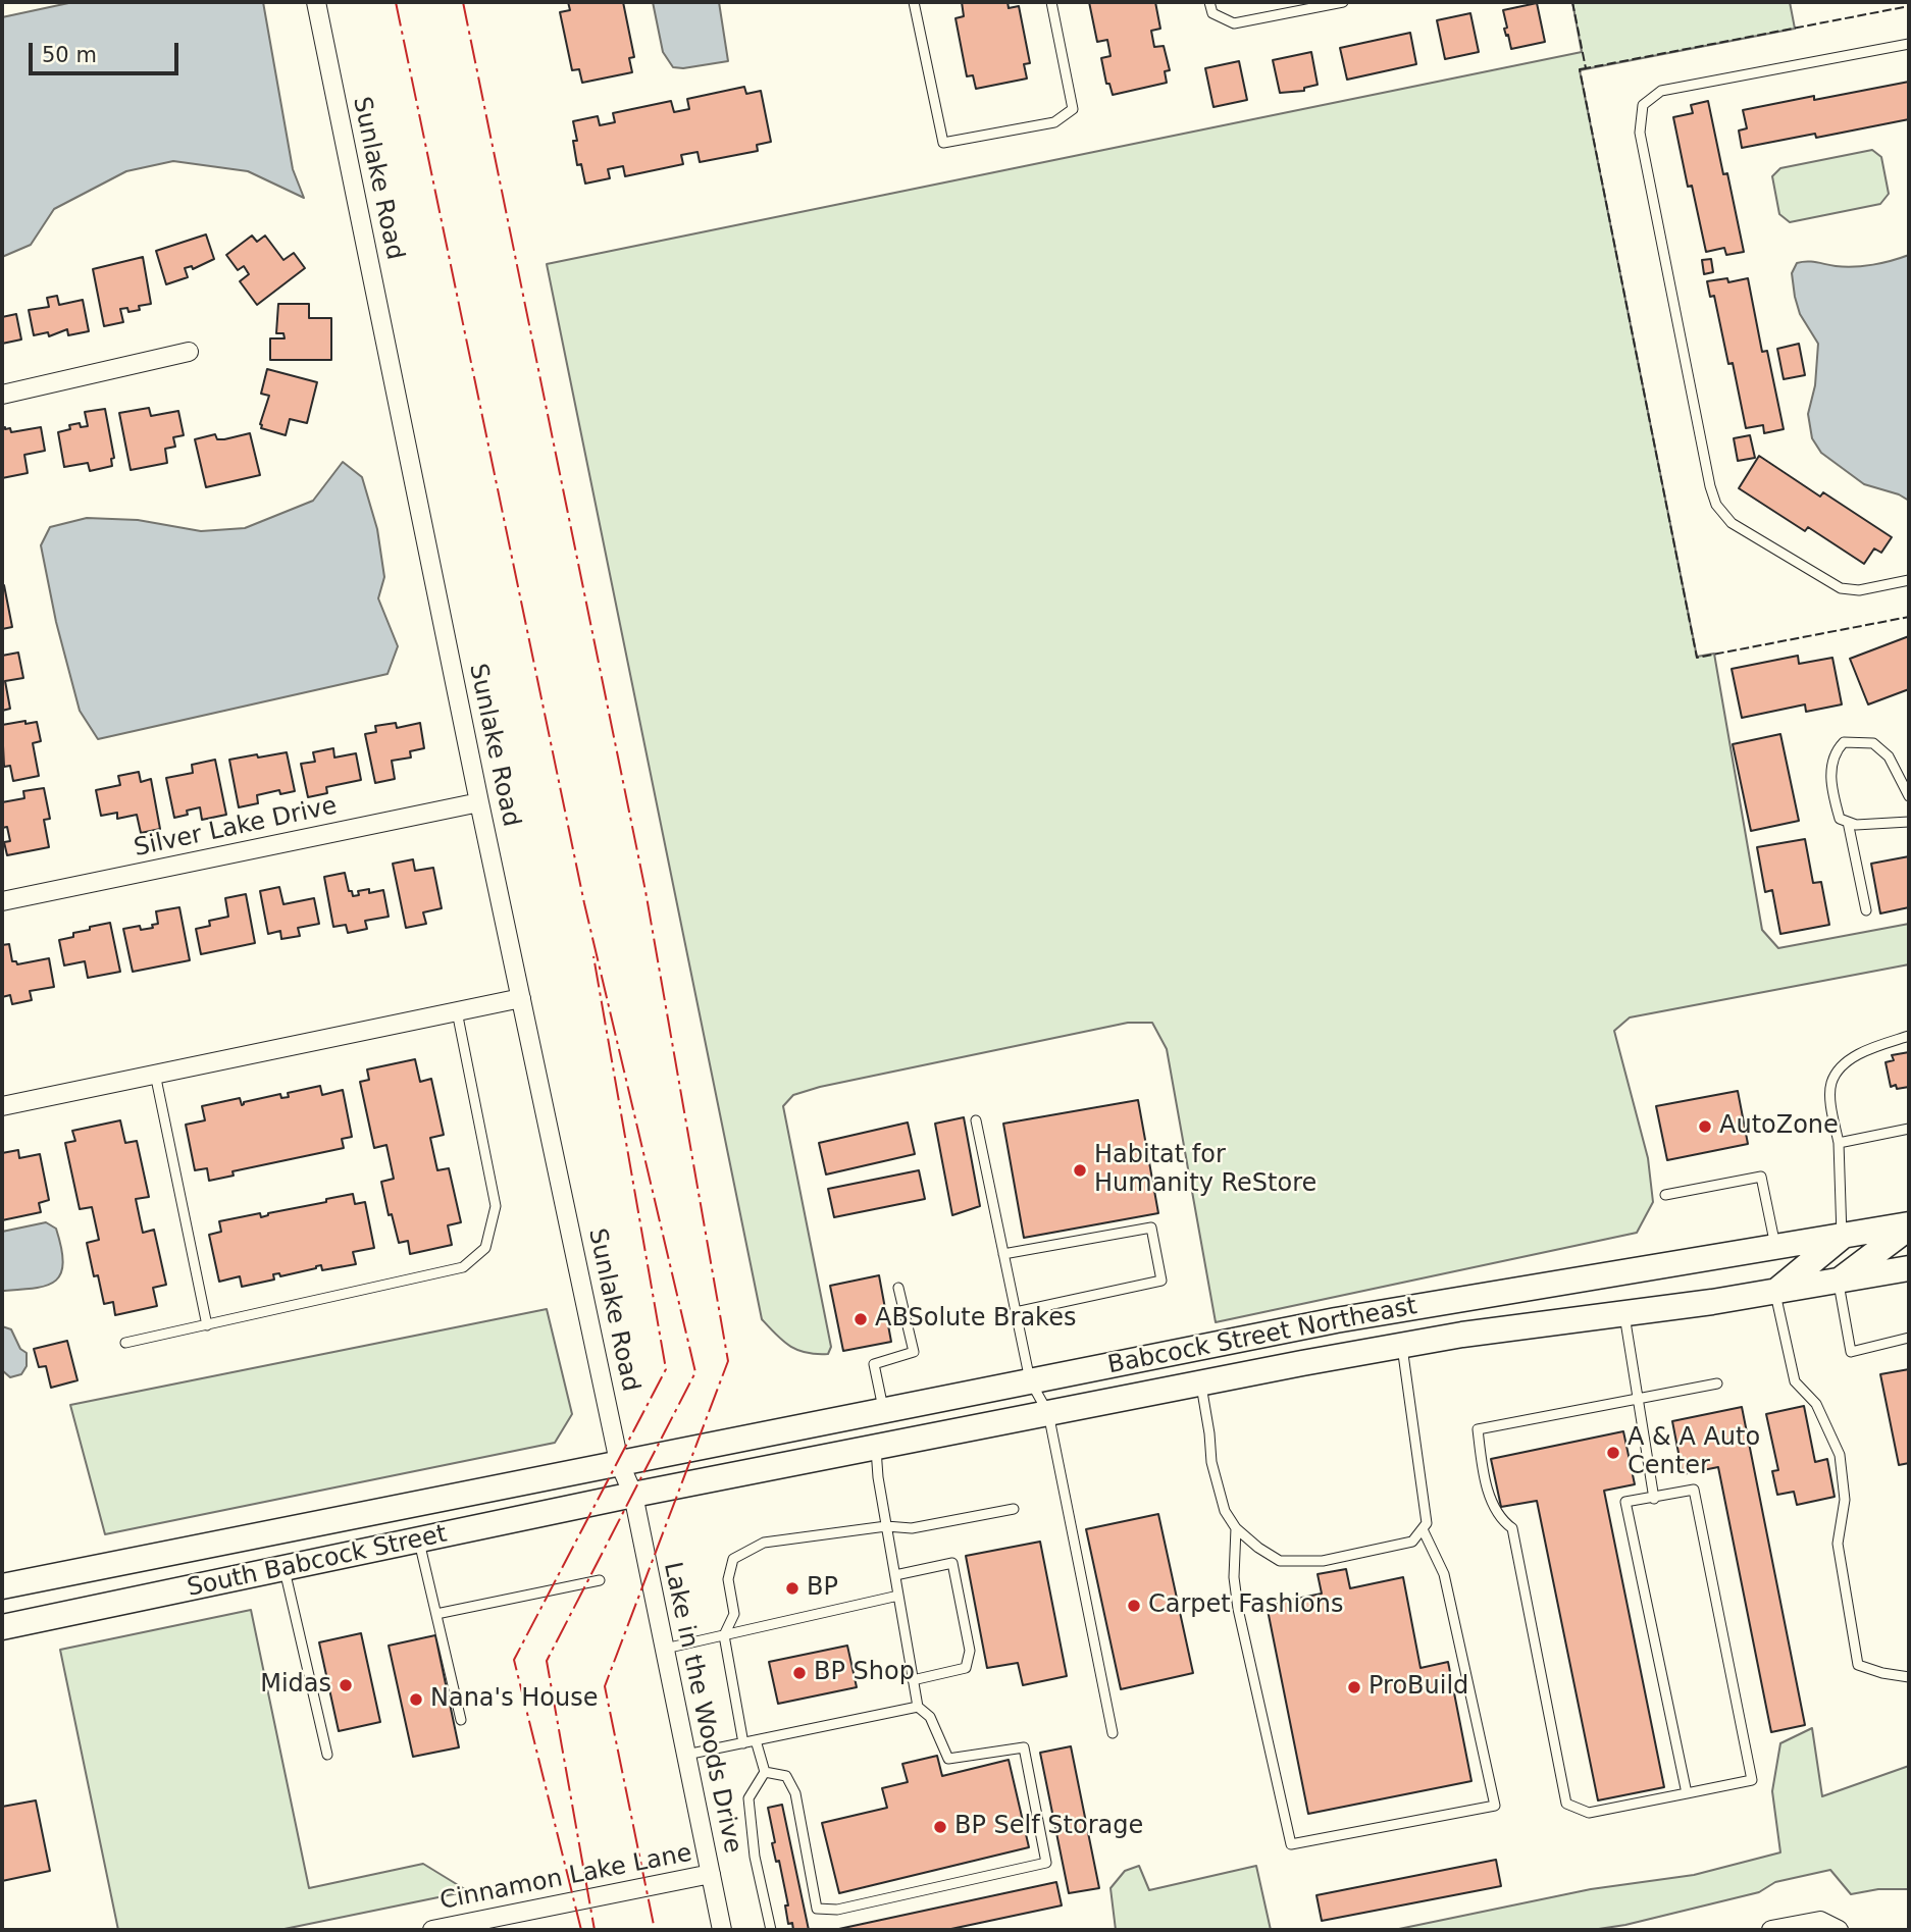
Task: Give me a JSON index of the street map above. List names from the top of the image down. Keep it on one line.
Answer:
{"streets":{"main road":["Babcock Street Northeast","South Babcock Street"],"street":["Sunlake Road","Silver Lake Drive","Lake in the Woods Drive","Cinnamon Lake Lane"]},"crossings":[["Sunlake Road","Silver Lake Drive"],["Sunlake Road","Babcock Street Northeast"],["Sunlake Road","South Babcock Street"],["Sunlake Road","Lake in the Woods Drive"],["Babcock Street Northeast","South Babcock Street"],["Babcock Street Northeast","Lake in the Woods Drive"],["South Babcock Street","Lake in the Woods Drive"],["Lake in the Woods Drive","Cinnamon Lake Lane"]],"places":["AutoZone","Habitat for Humanity ReStore","ABSolute Brakes","A & A Auto Center","BP","Carpet Fashions","BP Shop","Midas","ProBuild","Nana's House","BP Self Storage"],"scale_bar":"50 m"}
